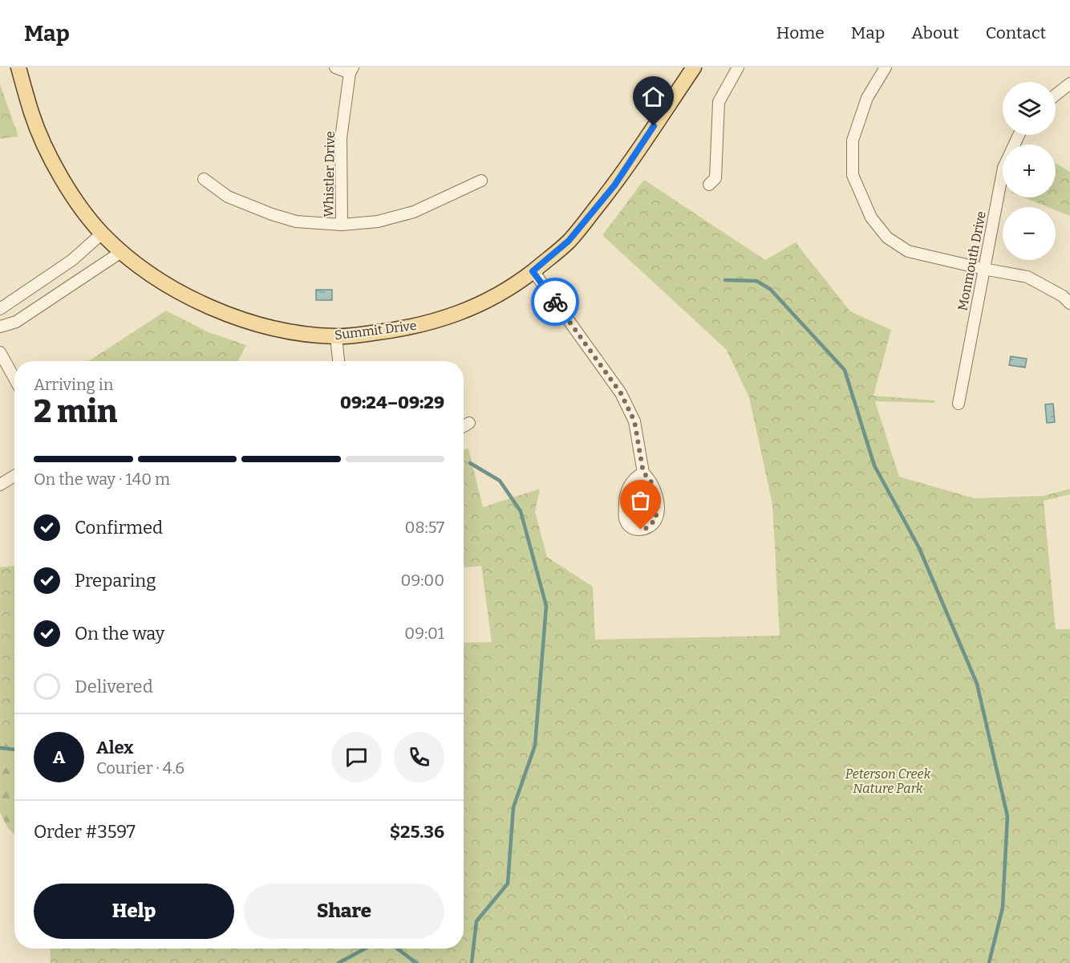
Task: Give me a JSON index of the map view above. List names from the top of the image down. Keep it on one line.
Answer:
{"streets":{"main road":["Summit Drive"],"street":["Whistler Drive","Monmouth Drive"]},"parks":["Peterson Creek Nature Park"],"page":{"header":"Map","nav":["Home","Map","About","Contact"],"map_buttons":["+","−"],"heading":["2 min","Arriving in","09:24–09:29"],"panel":["Alex","Courier · 4.6","Order #3597","$25.36"],"bar":"On the way · 140 m","list":[["Confirmed","08:57"],["Preparing","09:00"],["On the way","09:01"],"Delivered"],"round":"A","buttons":["Help","Share"]}}
